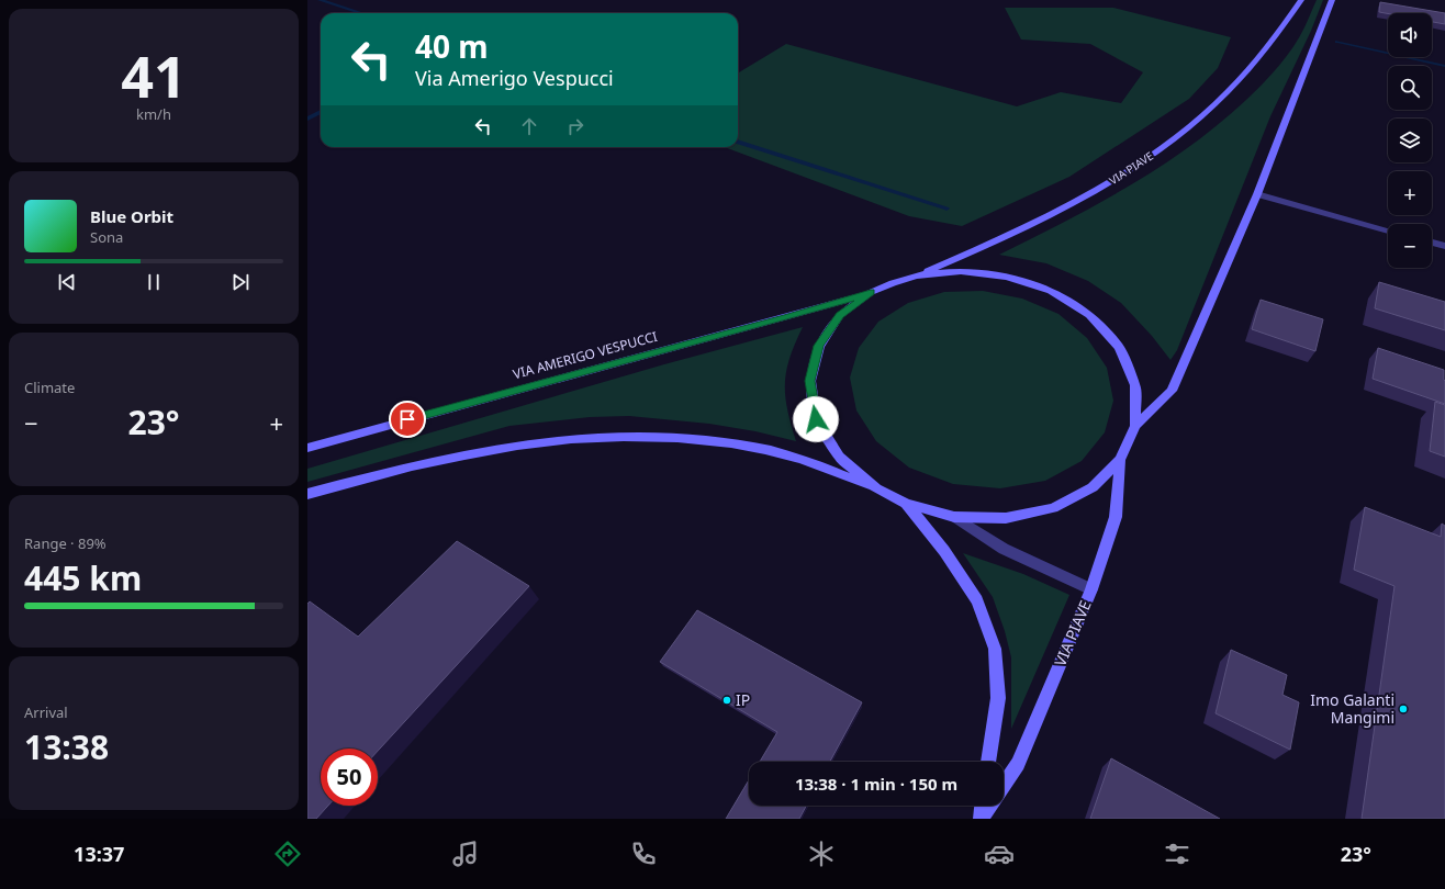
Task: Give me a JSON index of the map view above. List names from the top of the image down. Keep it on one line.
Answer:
{"streets":{"main road":["VIA PIAVE","VIA AMERIGO VESPUCCI"]},"places":["IP","Imo Galanti Mangimi"],"page":{"tile":[["41","km/h"],"Climate",["Range · 89%","445 km"],["Arrival","13:38"]],"map_buttons":["+","−"],"turn":["40 m","Via Amerigo Vespucci"],"song":["Blue Orbit","Sona"],"heat":["−","23°","+"],"limit":"50","trip":"13:38 · 1 min · 150 m","tabs":["13:37","23°"]}}
